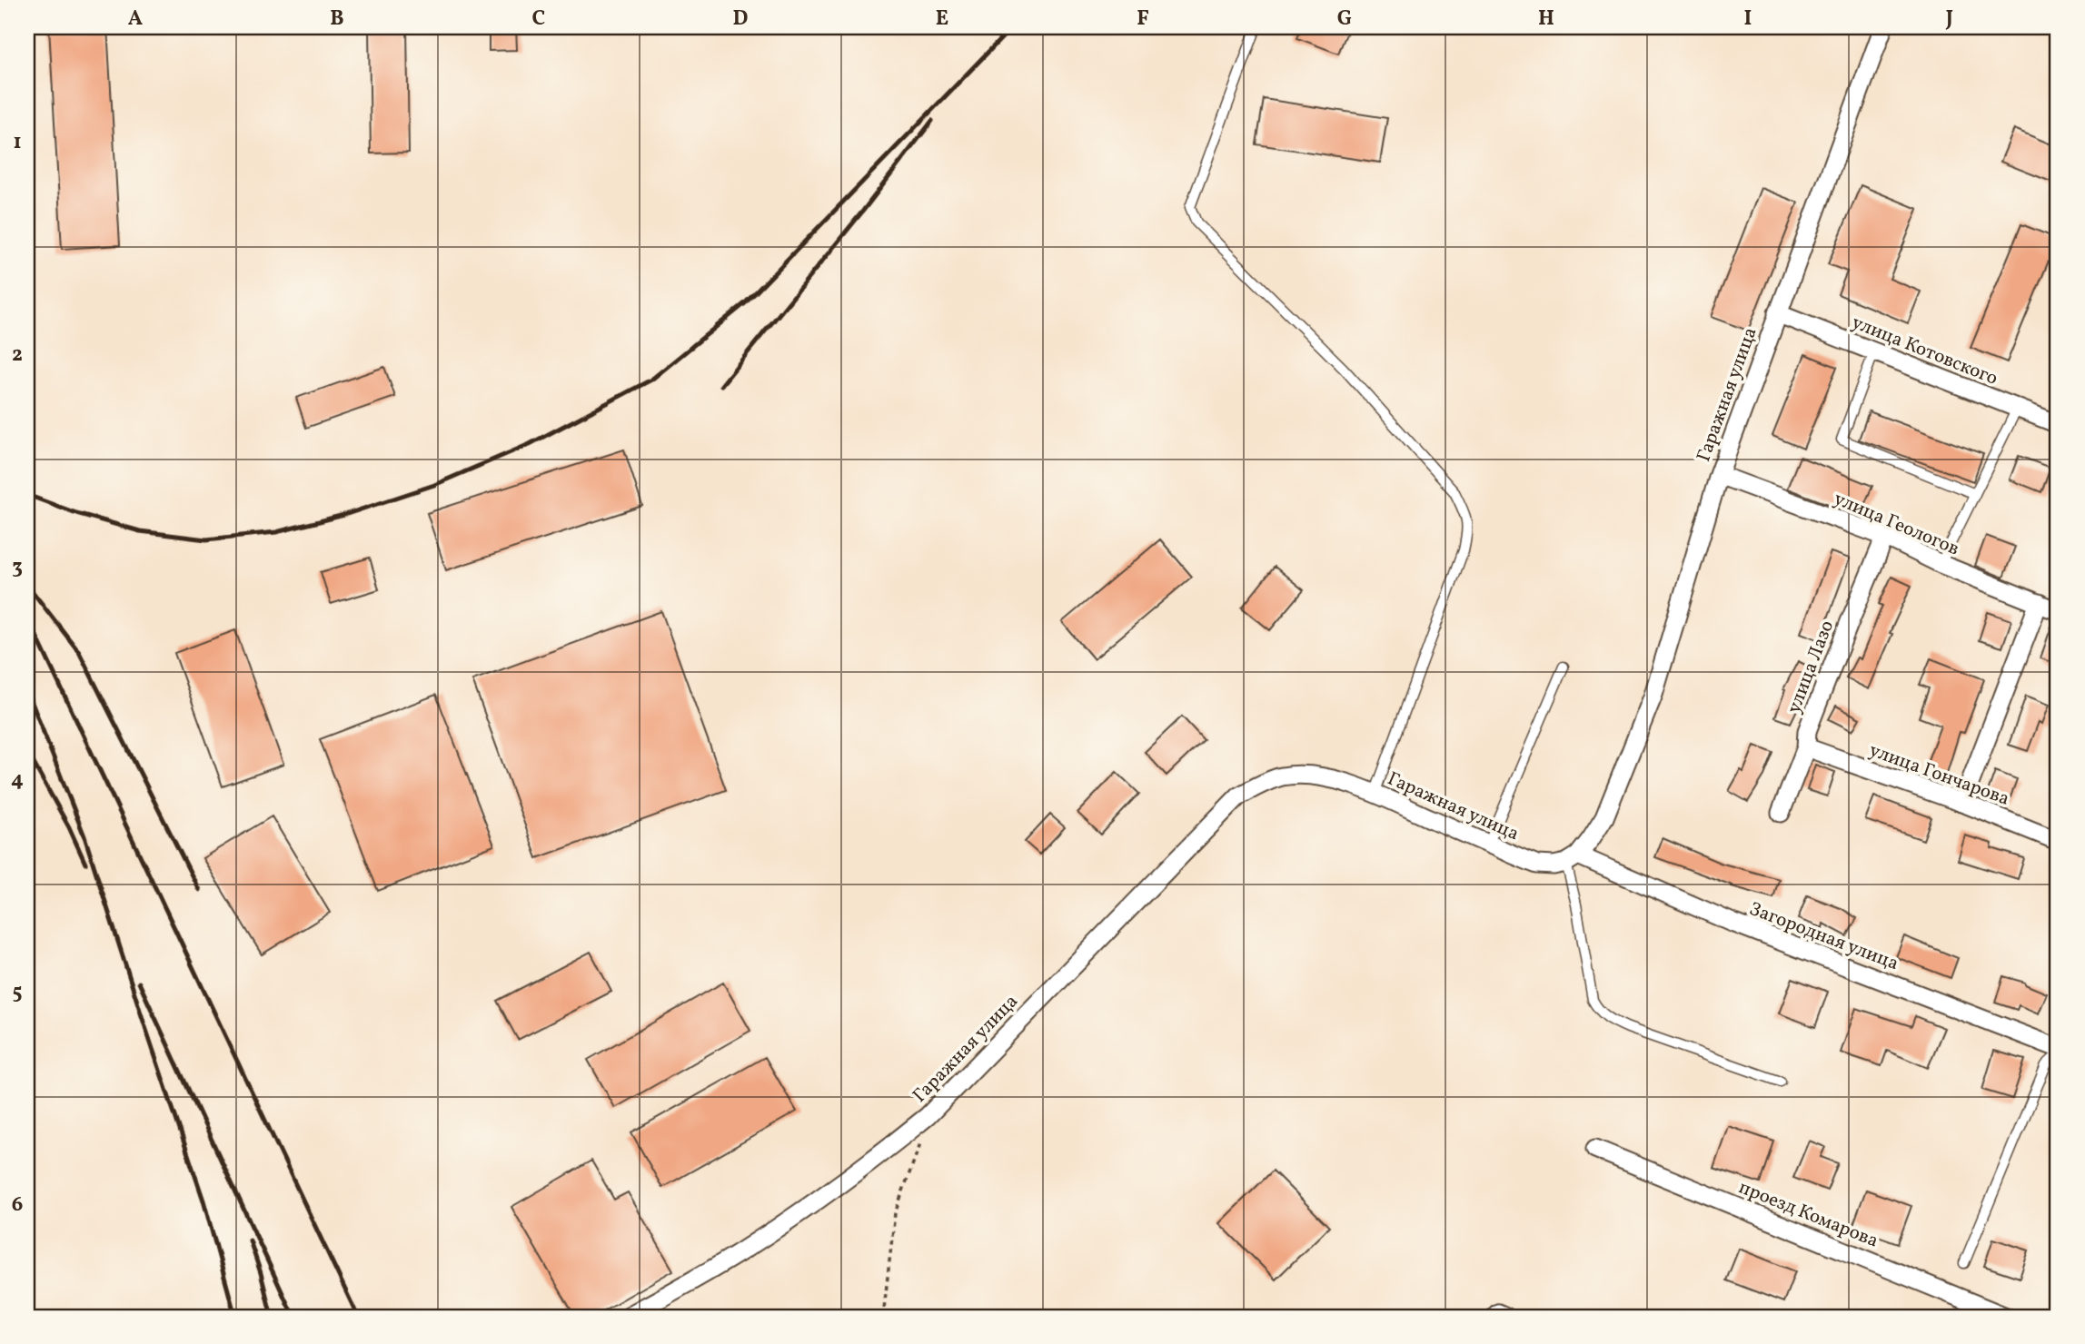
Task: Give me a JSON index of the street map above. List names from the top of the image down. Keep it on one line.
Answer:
{"streets":{"street":["улица Котовского","Гаражная улица","улица Геологов","улица Лазо","улица Гончарова","Загородная улица","проезд Комарова"]},"crossings":[["улица Котовского","Гаражная улица"],["Гаражная улица","улица Геологов"],["Гаражная улица","Загородная улица"],["улица Геологов","улица Лазо"],["улица Лазо","улица Гончарова"]],"grid":{"columns":["A","B","C","D","E","F","G","H","I","J"],"rows":["1","2","3","4","5","6"]}}
